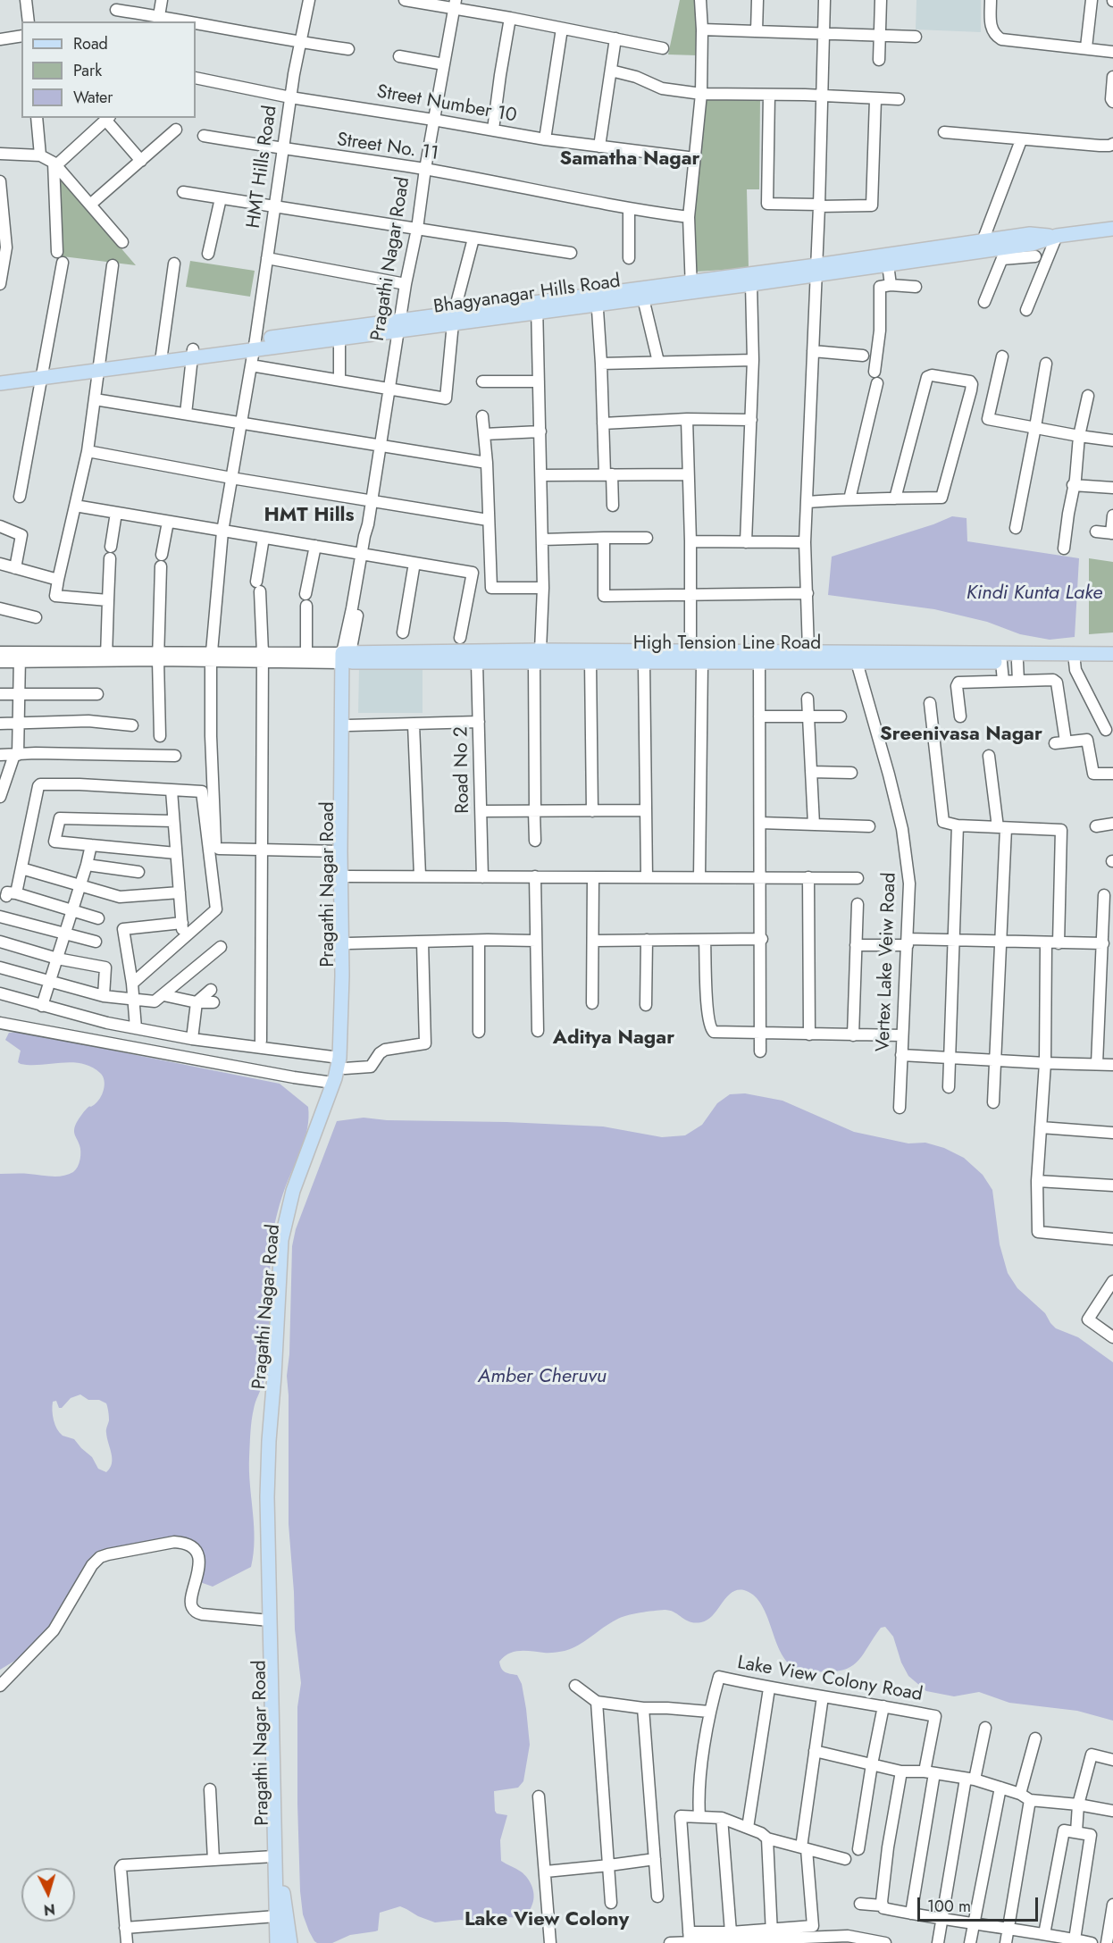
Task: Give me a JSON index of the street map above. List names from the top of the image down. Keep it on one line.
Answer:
{"streets":{"main road":["Pragathi Nagar Road","Bhagyanagar Hills Road","High Tension Line Road"],"street":["Street Number 10","Street No. 11","HMT Hills Road","Road No 2","Vertex Lake Veiw Road","Lake View Colony Road"]},"crossings":[["Street Number 10","HMT Hills Road"],["Street Number 10","Pragathi Nagar Road"],["Street No. 11","HMT Hills Road"],["Street No. 11","Pragathi Nagar Road"],["HMT Hills Road","Bhagyanagar Hills Road"],["Pragathi Nagar Road","Bhagyanagar Hills Road"],["Pragathi Nagar Road","High Tension Line Road"],["High Tension Line Road","Road No 2"],["High Tension Line Road","Vertex Lake Veiw Road"]],"districts":["Samatha Nagar","HMT Hills","Sreenivasa Nagar","Aditya Nagar","Lake View Colony"],"water":["Kindi Kunta Lake","Amber Cheruvu"],"legend":["Road","Park","Water"],"scale_bar":"100 m","north":"bottom"}
